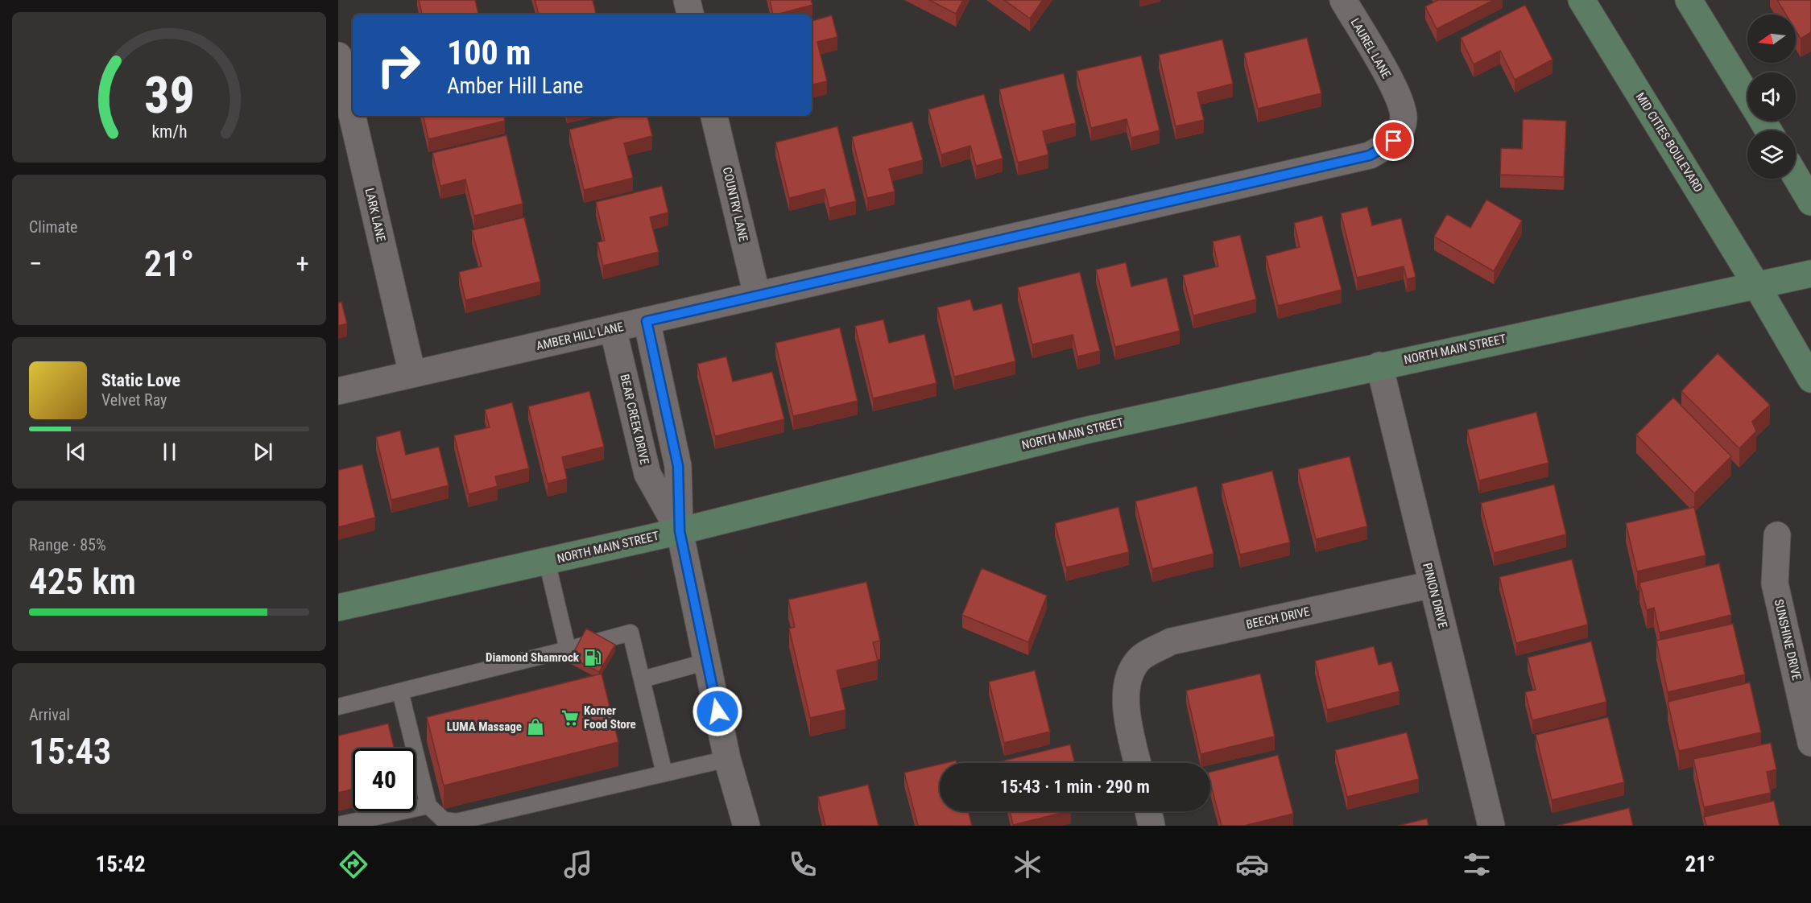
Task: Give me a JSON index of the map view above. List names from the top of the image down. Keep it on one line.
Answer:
{"streets":{"main road":["MID CITIES BOULEVARD","NORTH MAIN STREET"],"street":["LAUREL LANE","COUNTRY LANE","LARK LANE","AMBER HILL LANE","BEAR CREEK DRIVE","PINION DRIVE","BEECH DRIVE","SUNSHINE DRIVE"]},"crossings":[["LAUREL LANE","AMBER HILL LANE"],["MID CITIES BOULEVARD","NORTH MAIN STREET"],["COUNTRY LANE","AMBER HILL LANE"],["LARK LANE","AMBER HILL LANE"],["AMBER HILL LANE","BEAR CREEK DRIVE"],["NORTH MAIN STREET","BEAR CREEK DRIVE"],["NORTH MAIN STREET","PINION DRIVE"],["PINION DRIVE","BEECH DRIVE"]],"places":{"fuel station":["Diamond Shamrock"],"supermarket":["Korner Food Store"],"shop":["LUMA Massage"]},"north":"left","page":{"turn":["100 m","Amber Hill Lane"],"tile":["Climate",["Range · 85%","425 km"],["Arrival","15:43"]],"heat":["−","21°","+"],"song":["Static Love","Velvet Ray"],"limit":"40","trip":"15:43 · 1 min · 290 m","tabs":["15:42","21°"],"gauge":["39","km/h"]}}
